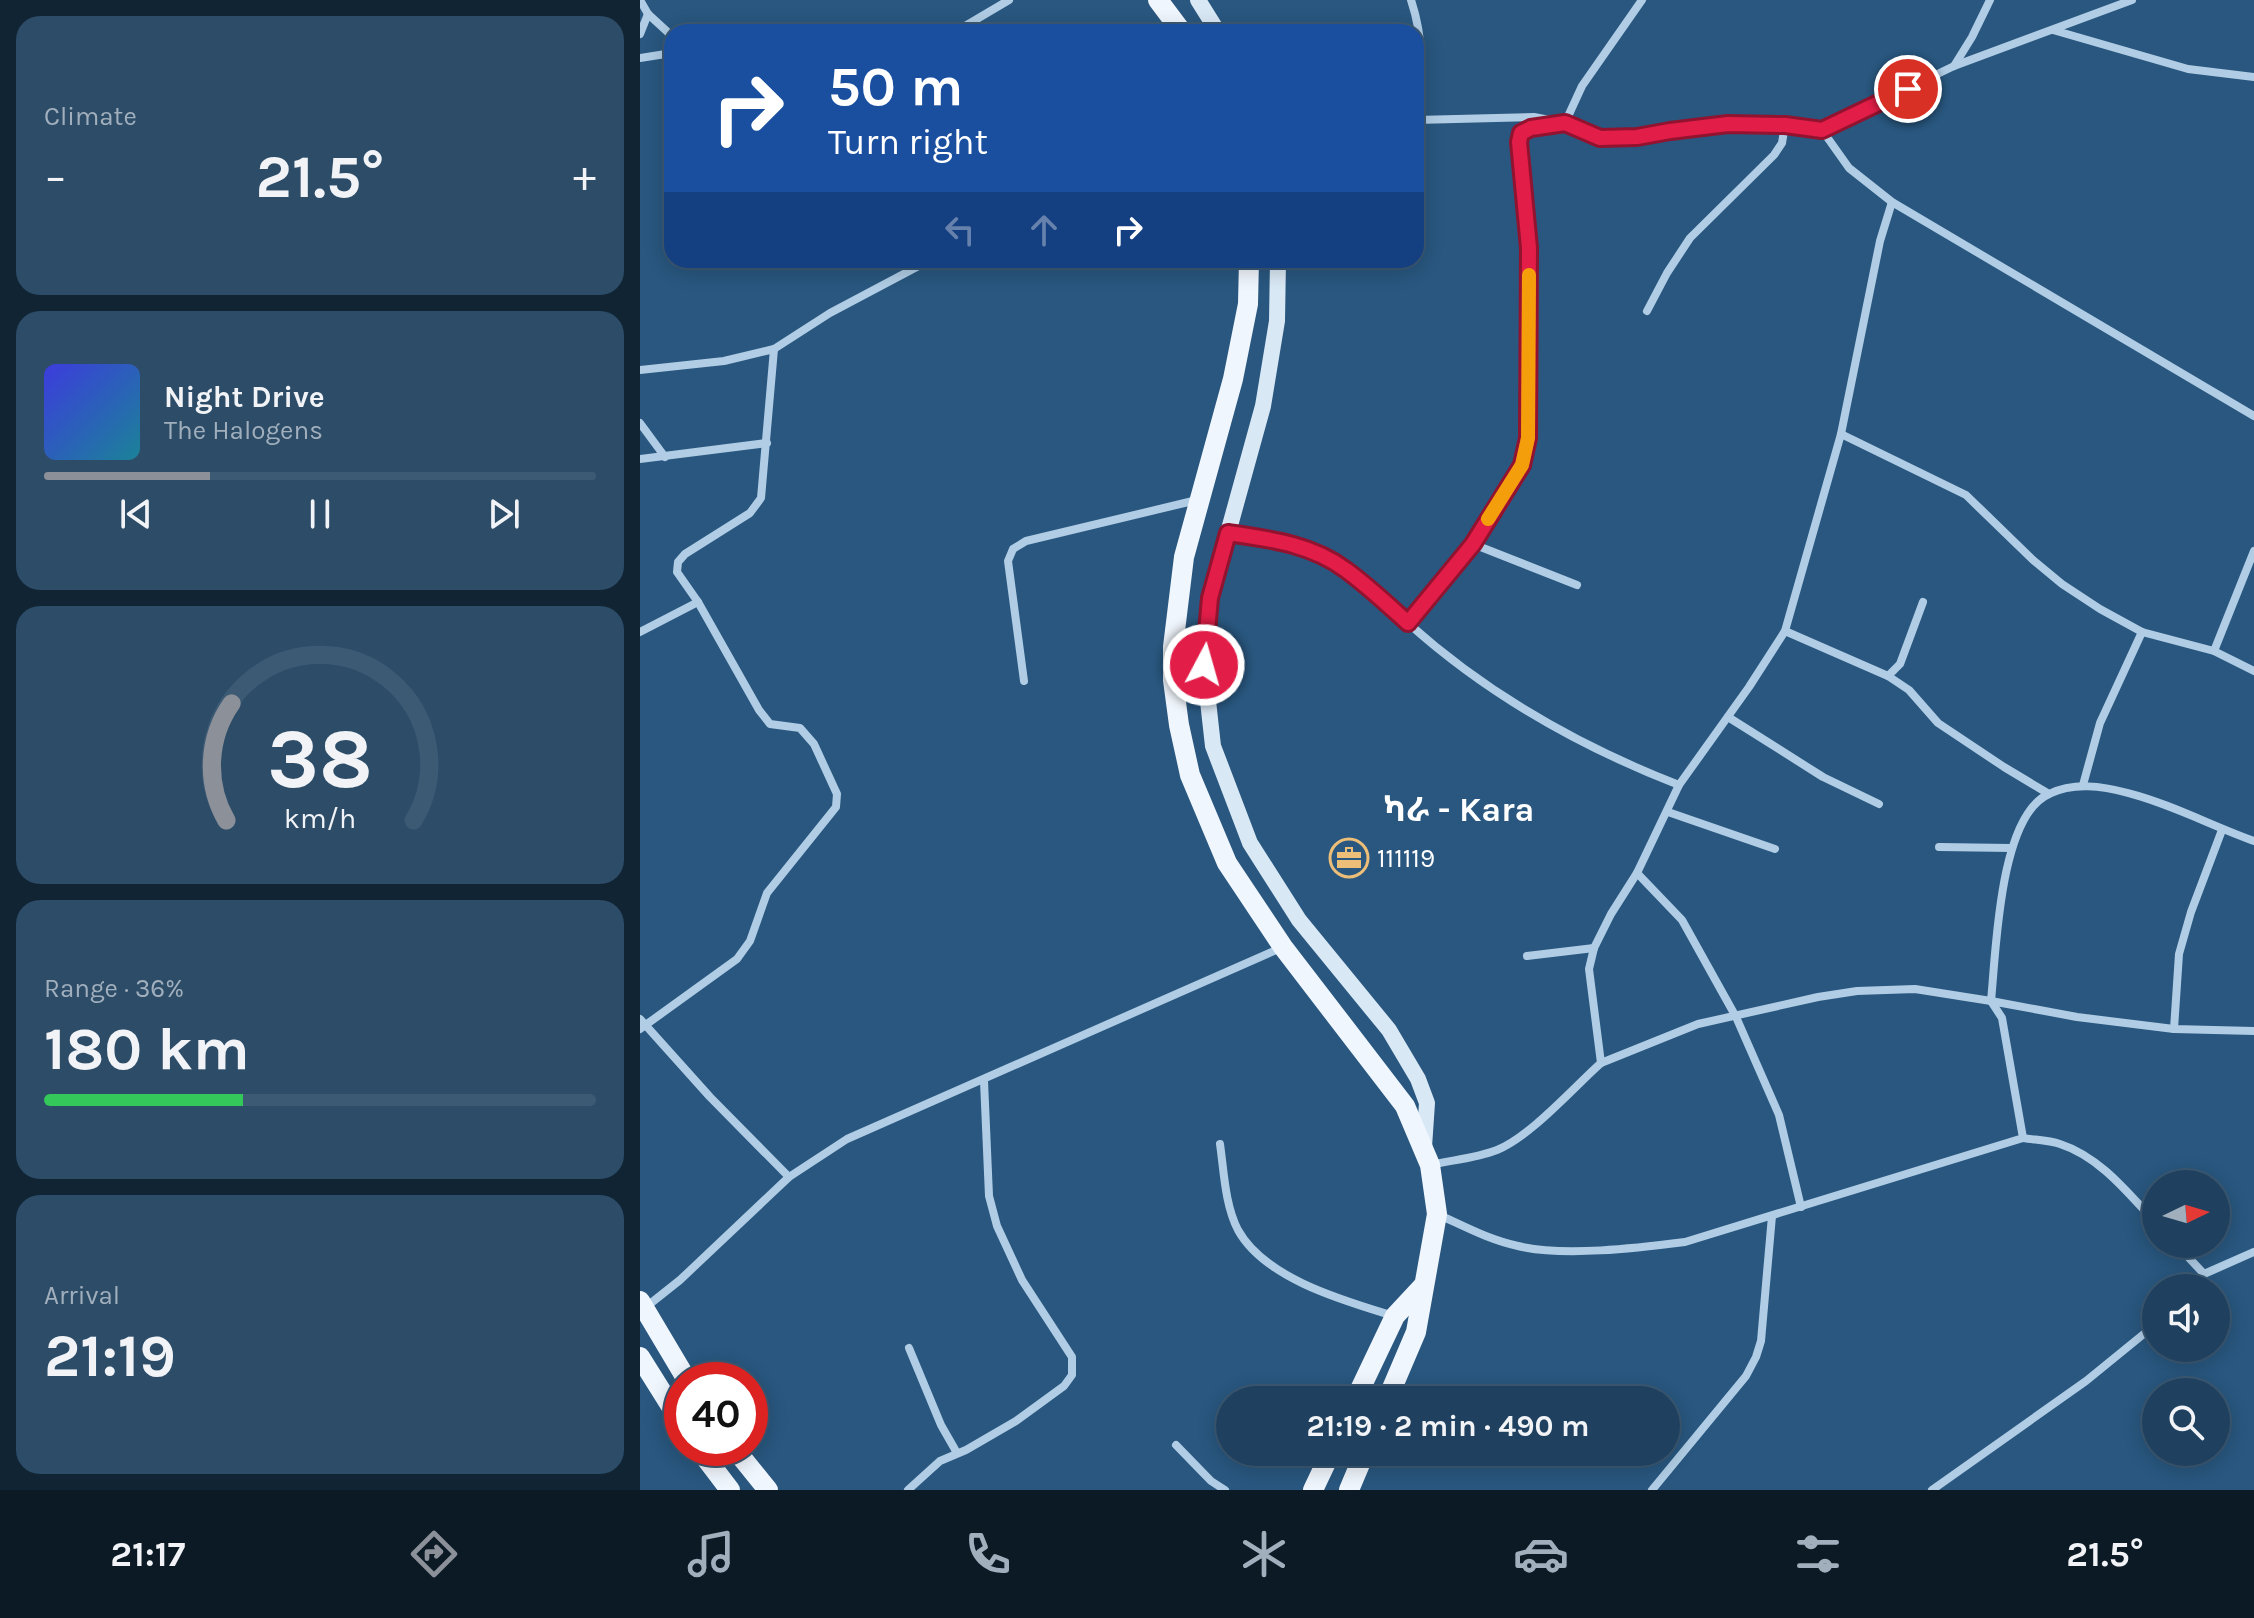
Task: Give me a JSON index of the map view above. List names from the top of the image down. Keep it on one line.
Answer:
{"districts":["ካራ - Kara"],"places":{"office":["111119"]},"north":"right","page":{"tile":["Climate",["Range · 36%","180 km"],["Arrival","21:19"]],"turn":["50 m","Turn right"],"heat":["−","21.5°","+"],"song":["Night Drive","The Halogens"],"limit":"40","trip":"21:19 · 2 min · 490 m","tabs":["21:17","21.5°"],"gauge":["38","km/h"]}}
